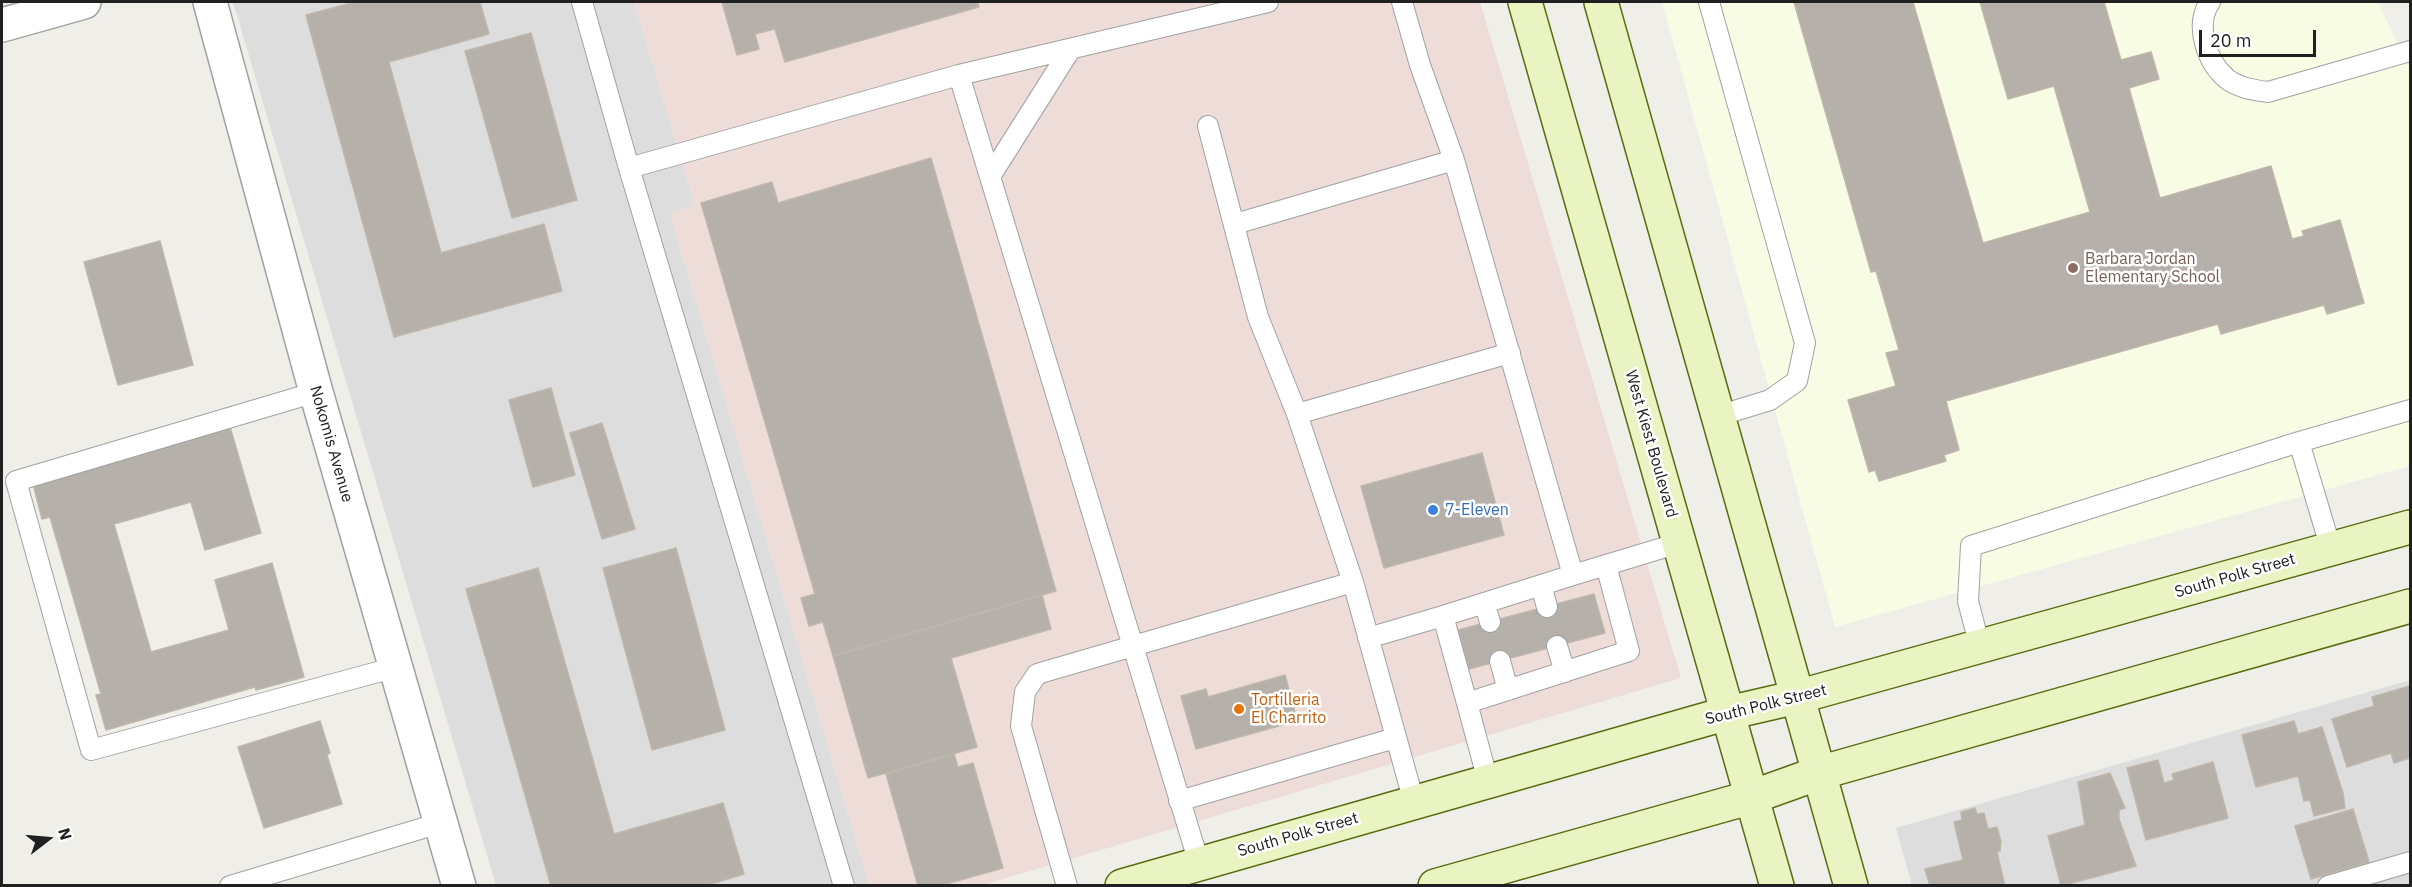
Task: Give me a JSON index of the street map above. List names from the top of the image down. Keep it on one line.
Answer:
{"streets":{"main road":["West Kiest Boulevard","South Polk Street"],"street":["Nokomis Avenue"]},"crossings":[["West Kiest Boulevard","South Polk Street"]],"places":["Barbara Jordan Elementary School","7-Eleven","Tortilleria El Charrito"],"scale_bar":"20 m","north":"right"}
